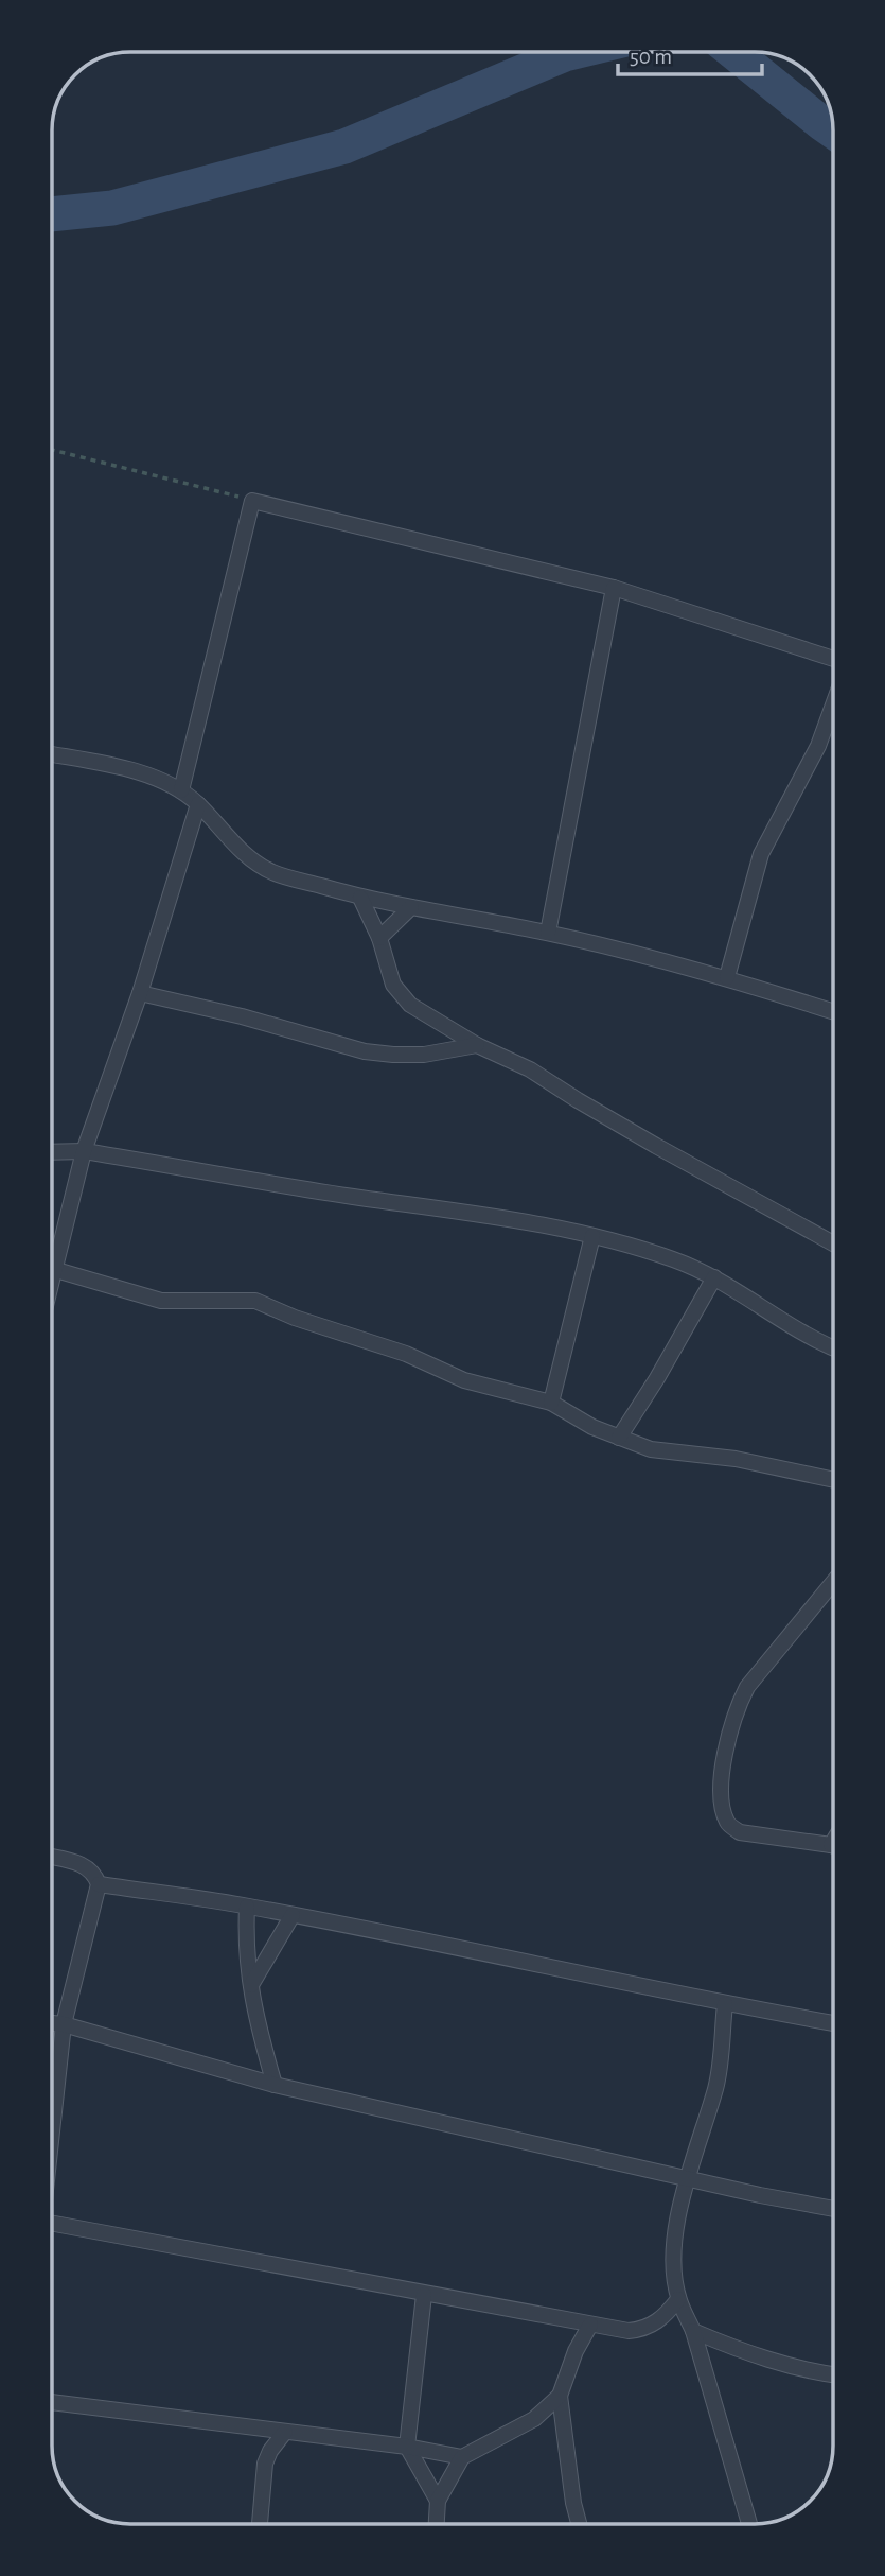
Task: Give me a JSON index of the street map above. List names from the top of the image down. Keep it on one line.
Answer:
{"scale_bar":"50 m"}
